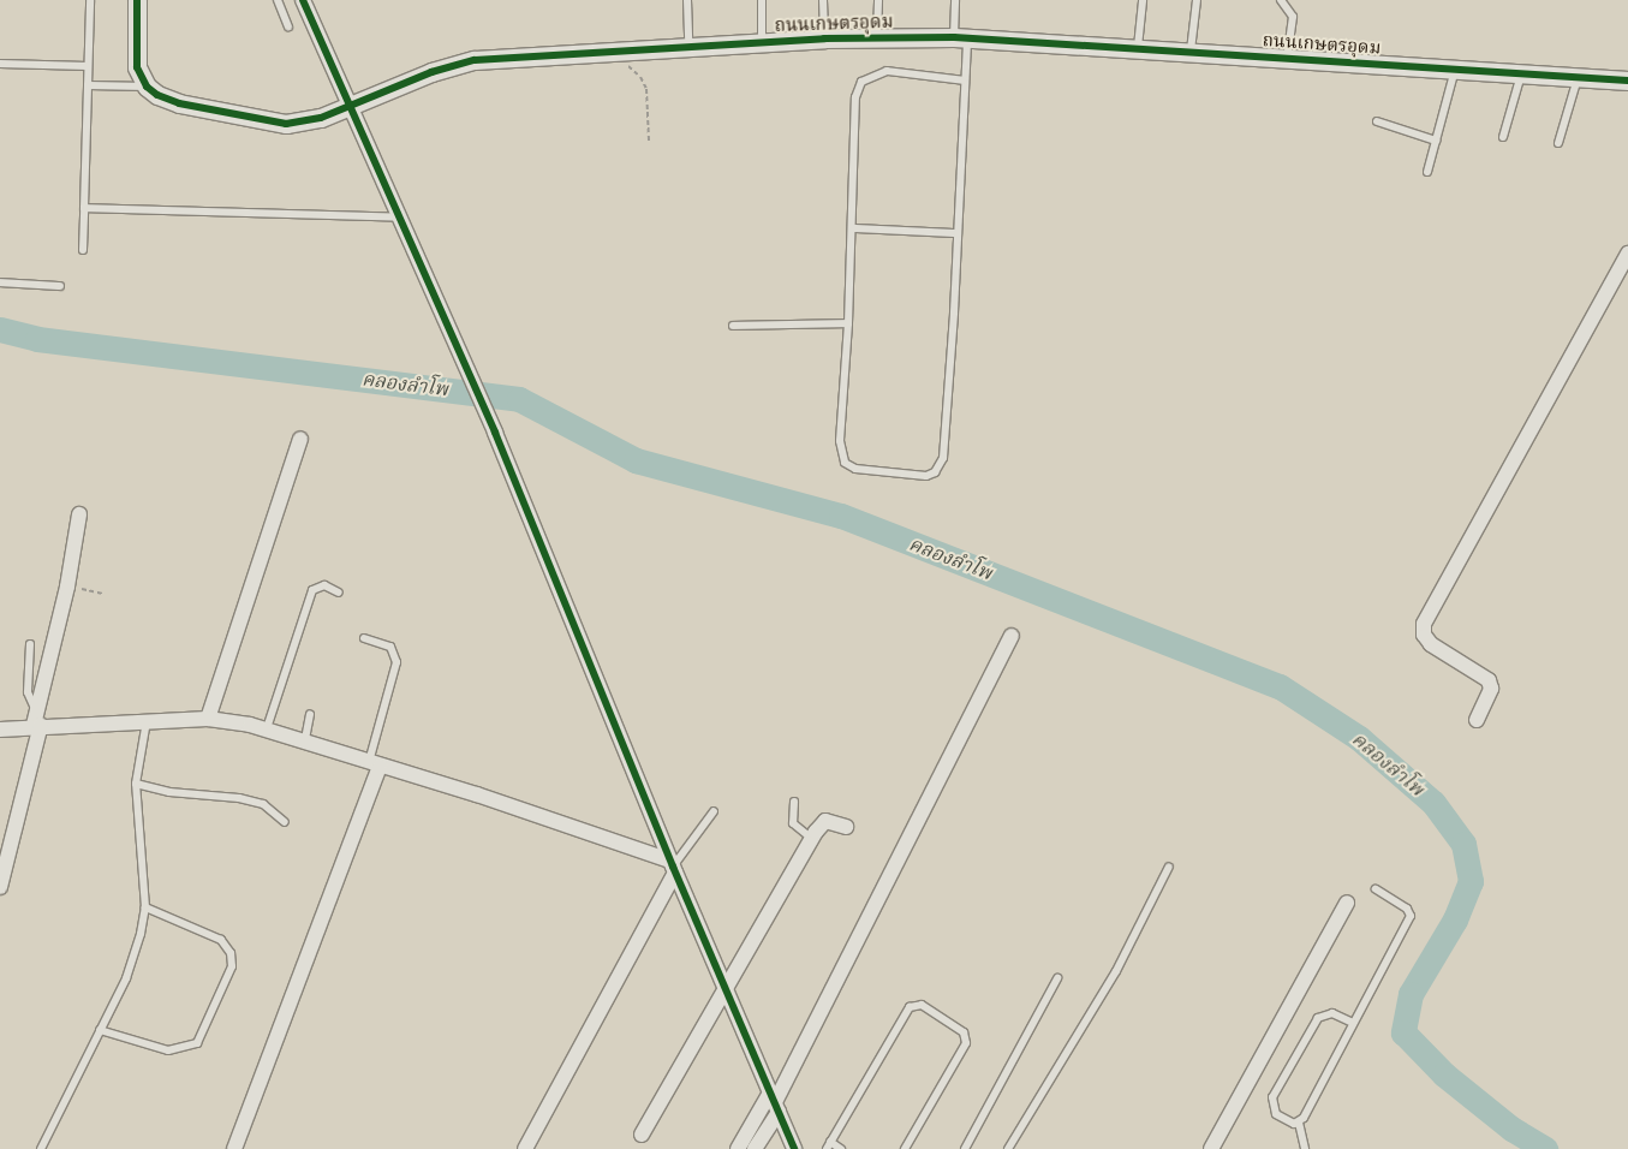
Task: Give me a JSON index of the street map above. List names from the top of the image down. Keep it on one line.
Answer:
{"streets":{"street":["ถนนเกษตรอุดม"]},"water":["คลองลำโพ"]}
